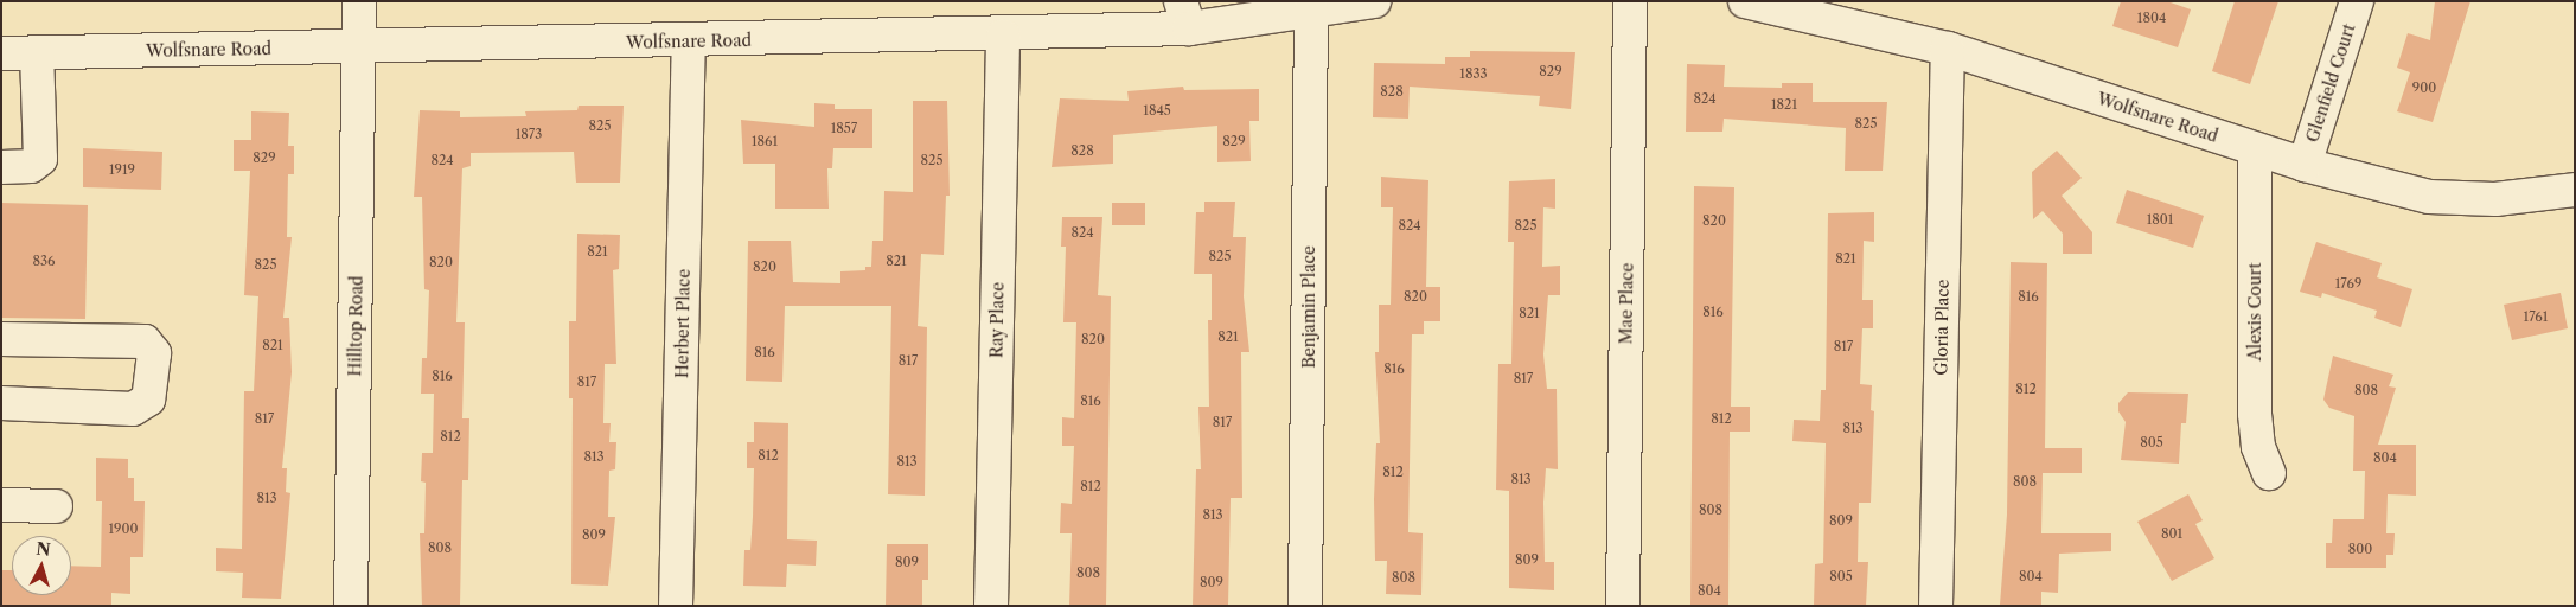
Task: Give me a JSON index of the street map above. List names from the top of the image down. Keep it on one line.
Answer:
{"streets":{"street":["Wolfsnare Road","Glenfield Court","Mae Place","Benjamin Place","Alexis Court","Ray Place","Herbert Place","Hilltop Road","Gloria Place"]},"crossings":[["Wolfsnare Road","Glenfield Court"],["Wolfsnare Road","Benjamin Place"],["Wolfsnare Road","Alexis Court"],["Wolfsnare Road","Ray Place"],["Wolfsnare Road","Herbert Place"],["Wolfsnare Road","Hilltop Road"],["Wolfsnare Road","Gloria Place"]],"house_numbers":["1804","829","1833","900","828","824","1821","1845","825","825","1857","1873","1861","829","828","829","824","825","1919","1801","820","824","825","824","821","825","821","836","821","820","825","820","1769","820","816","816","821","1761","821","820","821","817","816","817","816","816","817","817","812","808","816","817","812","817","813","812","805","812","813","804","813","812","813","808","812","813","808","813","809","1900","801","809","808","800","809","809","808","805","804","808","809","804"],"north":"top"}
